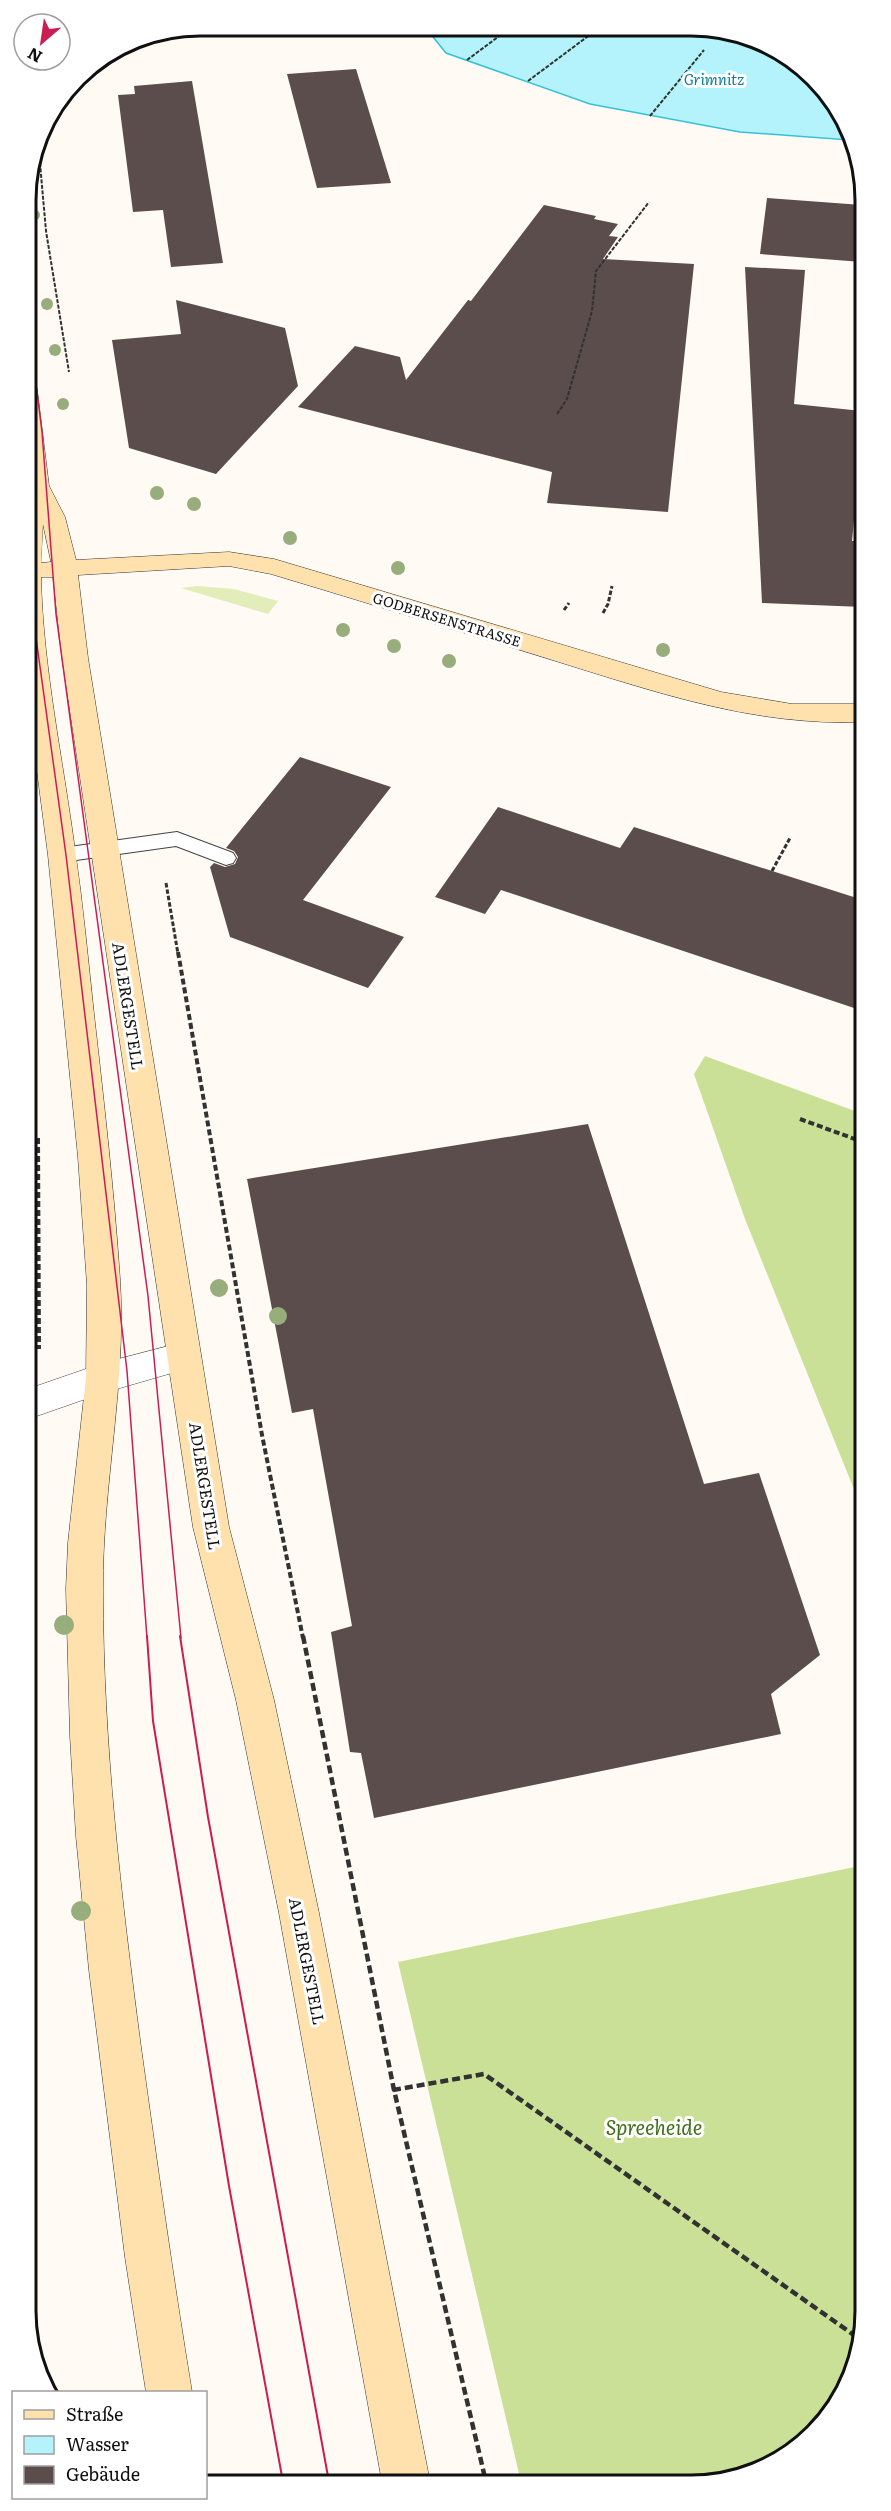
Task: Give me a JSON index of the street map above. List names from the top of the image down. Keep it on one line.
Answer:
{"streets":{"main road":["GODBERSENSTRASSE","ADLERGESTELL"]},"crossings":[["GODBERSENSTRASSE","ADLERGESTELL"]],"water":["Grimnitz"],"parks":["Spreeheide"],"legend":["Straße","Wasser","Gebäude"],"north":"bottom left"}
